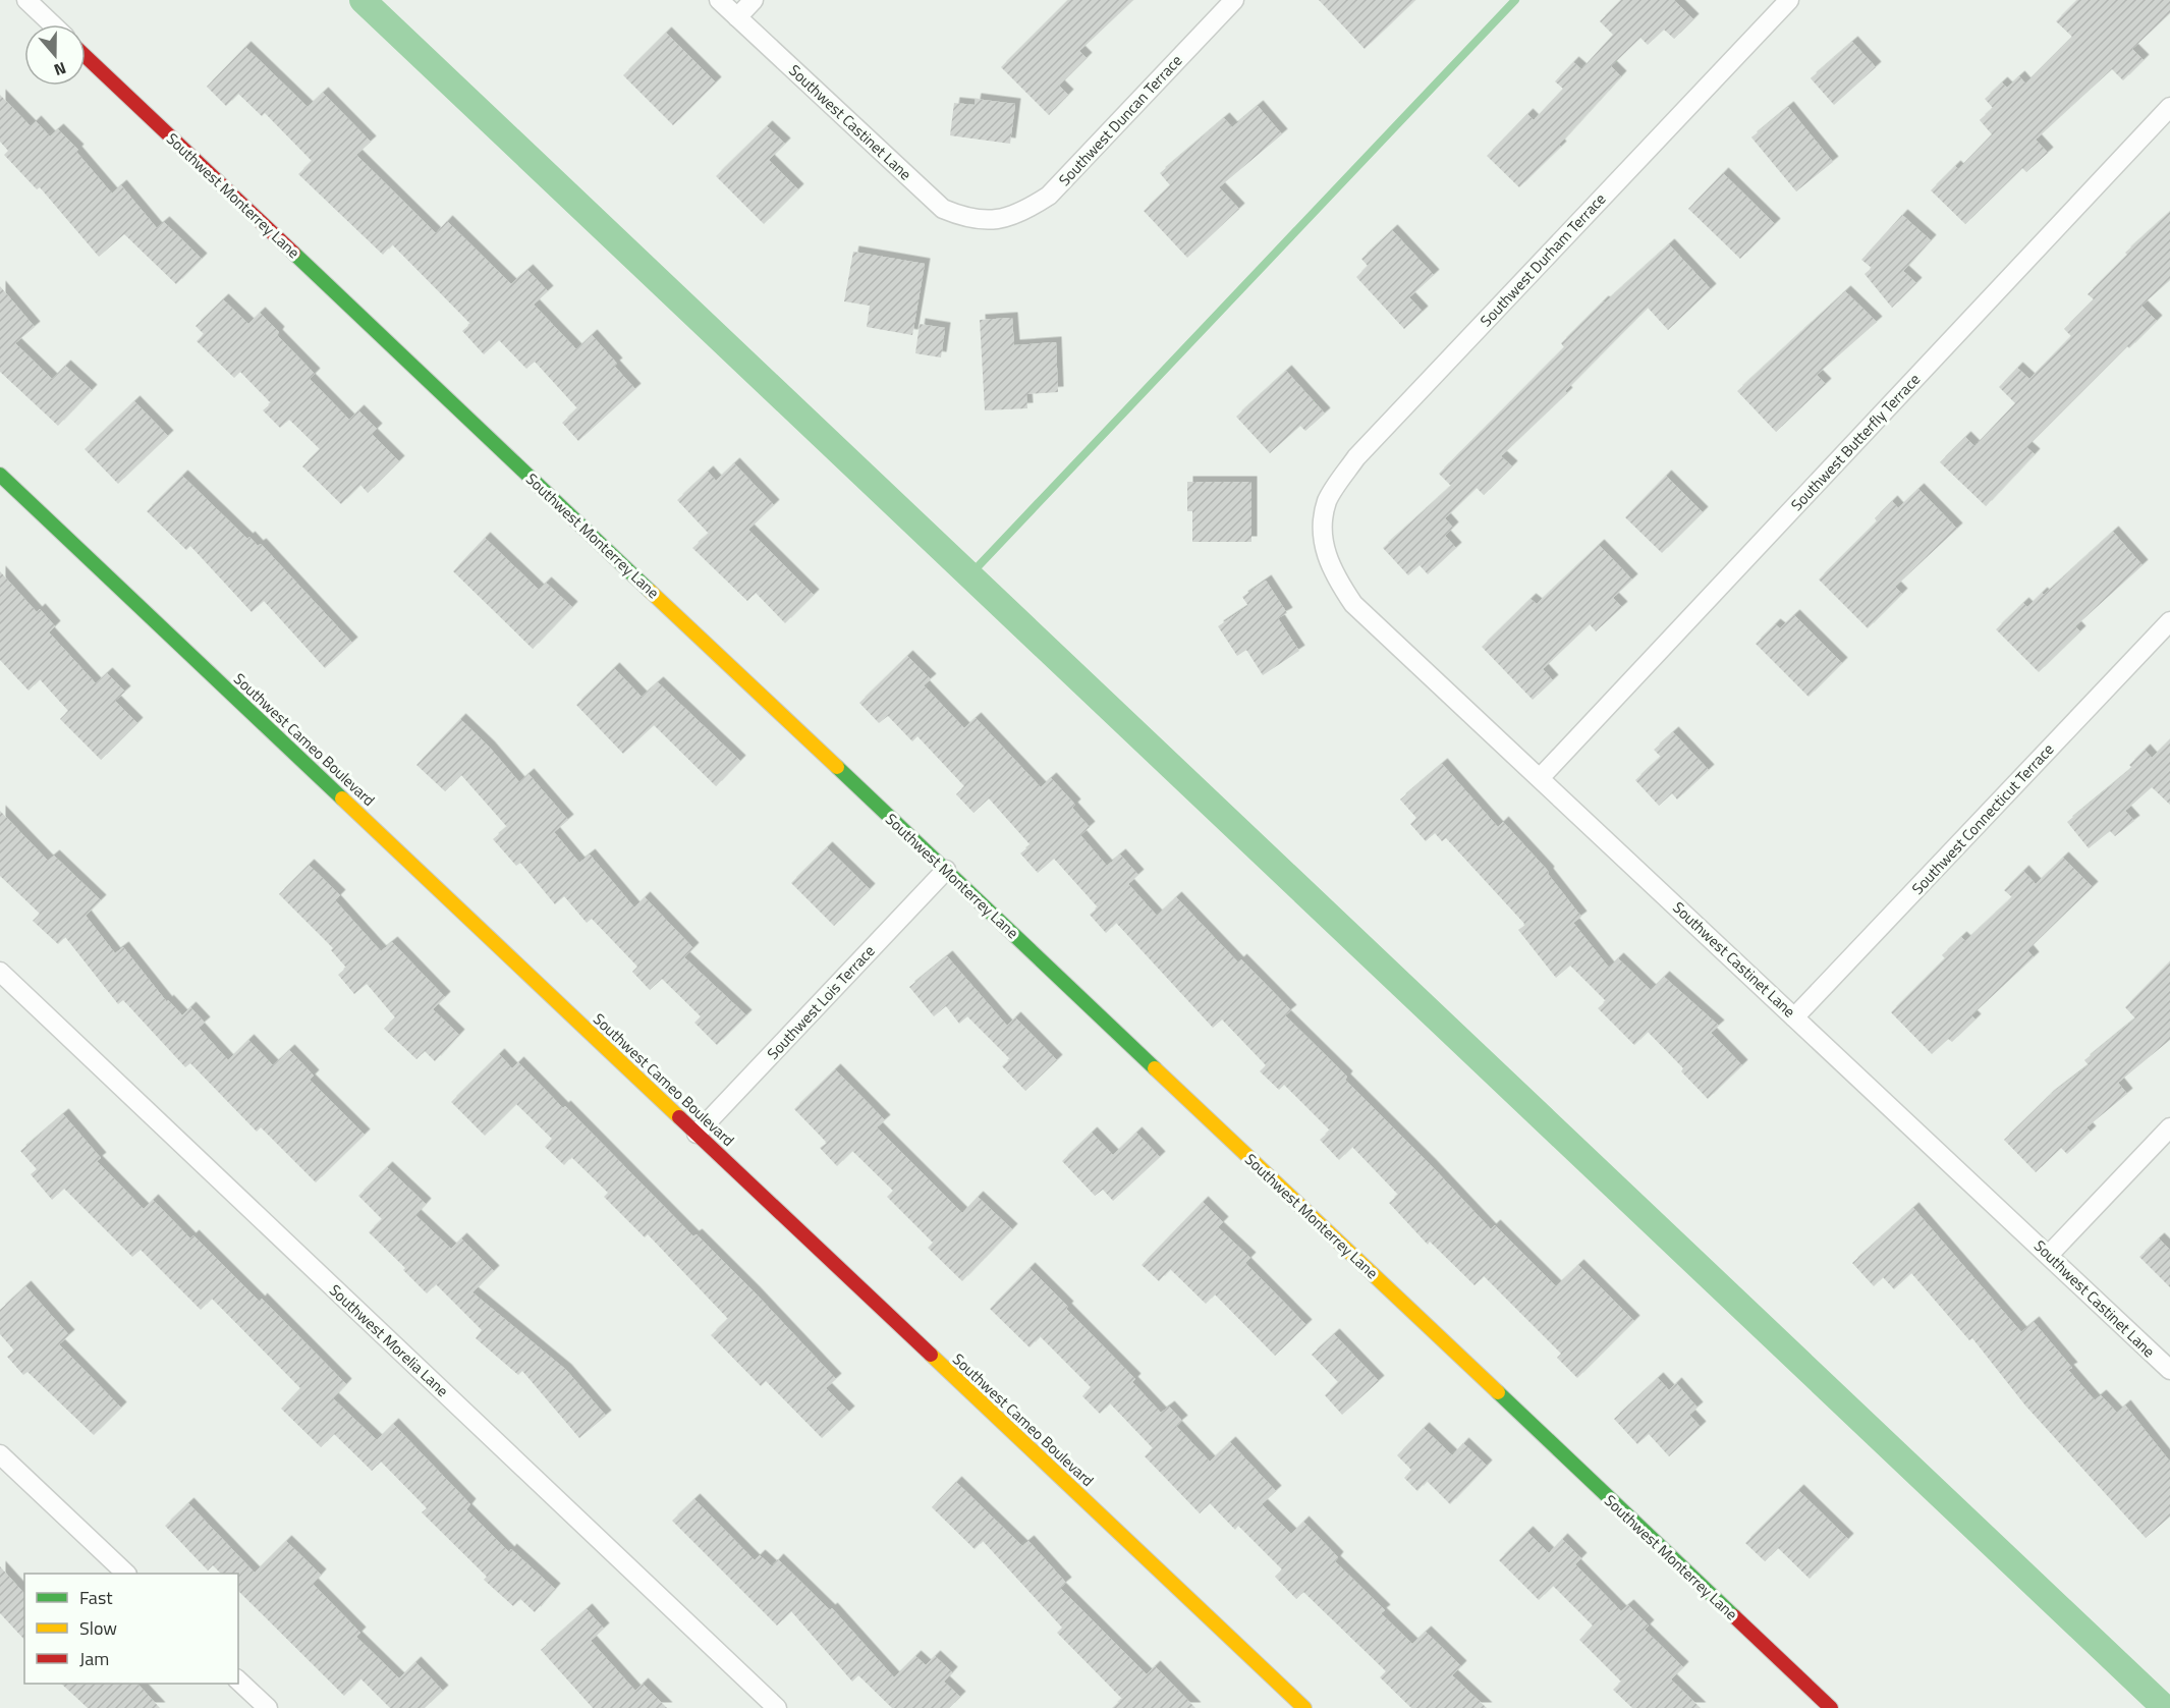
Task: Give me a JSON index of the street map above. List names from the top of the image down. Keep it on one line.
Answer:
{"streets":{"street":["Southwest Duncan Terrace","Southwest Castinet Lane","Southwest Monterrey Lane","Southwest Durham Terrace","Southwest Butterfly Terrace","Southwest Cameo Boulevard","Southwest Connecticut Terrace","Southwest Lois Terrace","Southwest Morelia Lane"]},"crossings":[["Southwest Duncan Terrace","Southwest Castinet Lane"],["Southwest Castinet Lane","Southwest Durham Terrace"],["Southwest Castinet Lane","Southwest Butterfly Terrace"],["Southwest Castinet Lane","Southwest Connecticut Terrace"],["Southwest Monterrey Lane","Southwest Lois Terrace"],["Southwest Cameo Boulevard","Southwest Lois Terrace"]],"legend":["Fast","Slow","Jam"],"north":"bottom"}
